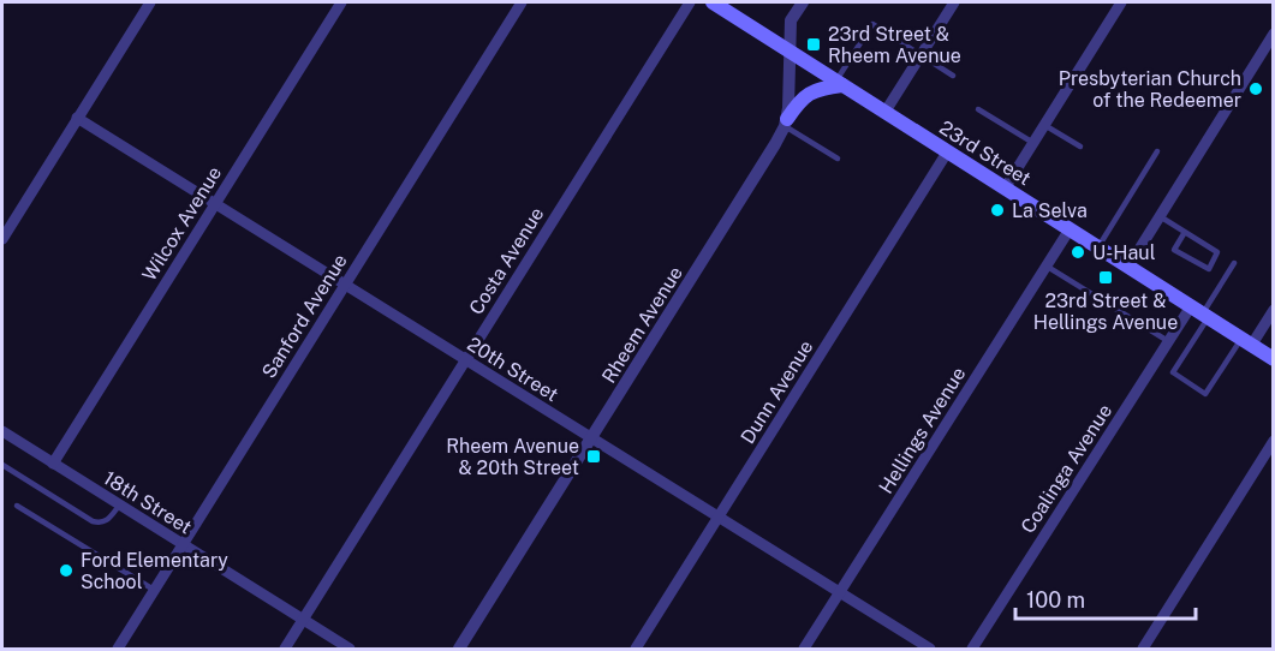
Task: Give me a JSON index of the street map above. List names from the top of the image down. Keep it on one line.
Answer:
{"streets":{"main road":["23rd Street"],"street":["Wilcox Avenue","Costa Avenue","Sanford Avenue","Rheem Avenue","20th Street","Dunn Avenue","Hellings Avenue","Coalinga Avenue","18th Street"]},"crossings":[["23rd Street","Rheem Avenue"],["23rd Street","Dunn Avenue"],["23rd Street","Hellings Avenue"],["23rd Street","Coalinga Avenue"],["Wilcox Avenue","20th Street"],["Wilcox Avenue","18th Street"],["Costa Avenue","20th Street"],["Costa Avenue","18th Street"],["Sanford Avenue","20th Street"],["Sanford Avenue","18th Street"],["Rheem Avenue","20th Street"],["20th Street","Dunn Avenue"],["20th Street","Hellings Avenue"]],"places":{"transit":["23rd Street & Rheem Avenue","23rd Street & Hellings Avenue","Rheem Avenue & 20th Street"],"other":["Presbyterian Church of the Redeemer","La Selva","U-Haul","Ford Elementary School"]},"scale_bar":"100 m"}
